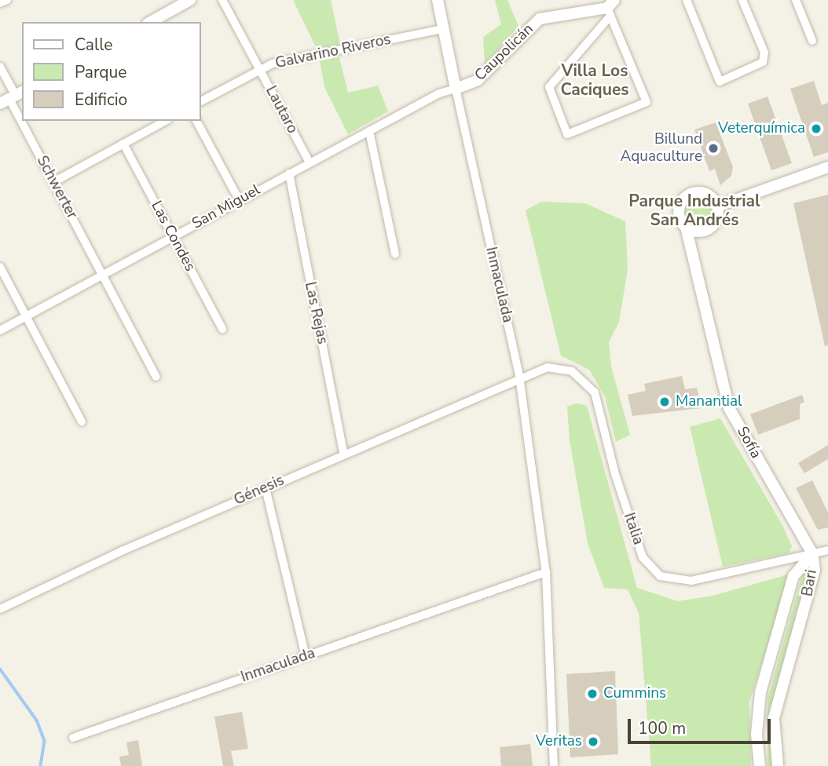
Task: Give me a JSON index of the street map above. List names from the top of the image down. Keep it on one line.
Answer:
{"streets":{"street":["Galvarino Riveros","Caupolicán","Lautaro","Schwerter","San Miguel","Las Condes","Inmaculada","Las Rejas","Sofía","Génesis","Italia","Bari"]},"crossings":[["Galvarino Riveros","Lautaro"],["Galvarino Riveros","Inmaculada"],["Caupolicán","San Miguel"],["Caupolicán","Inmaculada"],["Lautaro","San Miguel"],["Schwerter","San Miguel"],["San Miguel","Las Condes"],["San Miguel","Inmaculada"],["San Miguel","Las Rejas"],["Inmaculada","Génesis"],["Inmaculada","Italia"],["Las Rejas","Génesis"],["Sofía","Italia"],["Sofía","Bari"],["Génesis","Italia"],["Italia","Bari"]],"districts":["Villa Los Caciques","Parque Industrial San Andrés"],"places":["Veterquímica","Billund Aquaculture","Manantial","Cummins","Veritas"],"legend":["Calle","Parque","Edificio"],"scale_bar":"100 m"}
